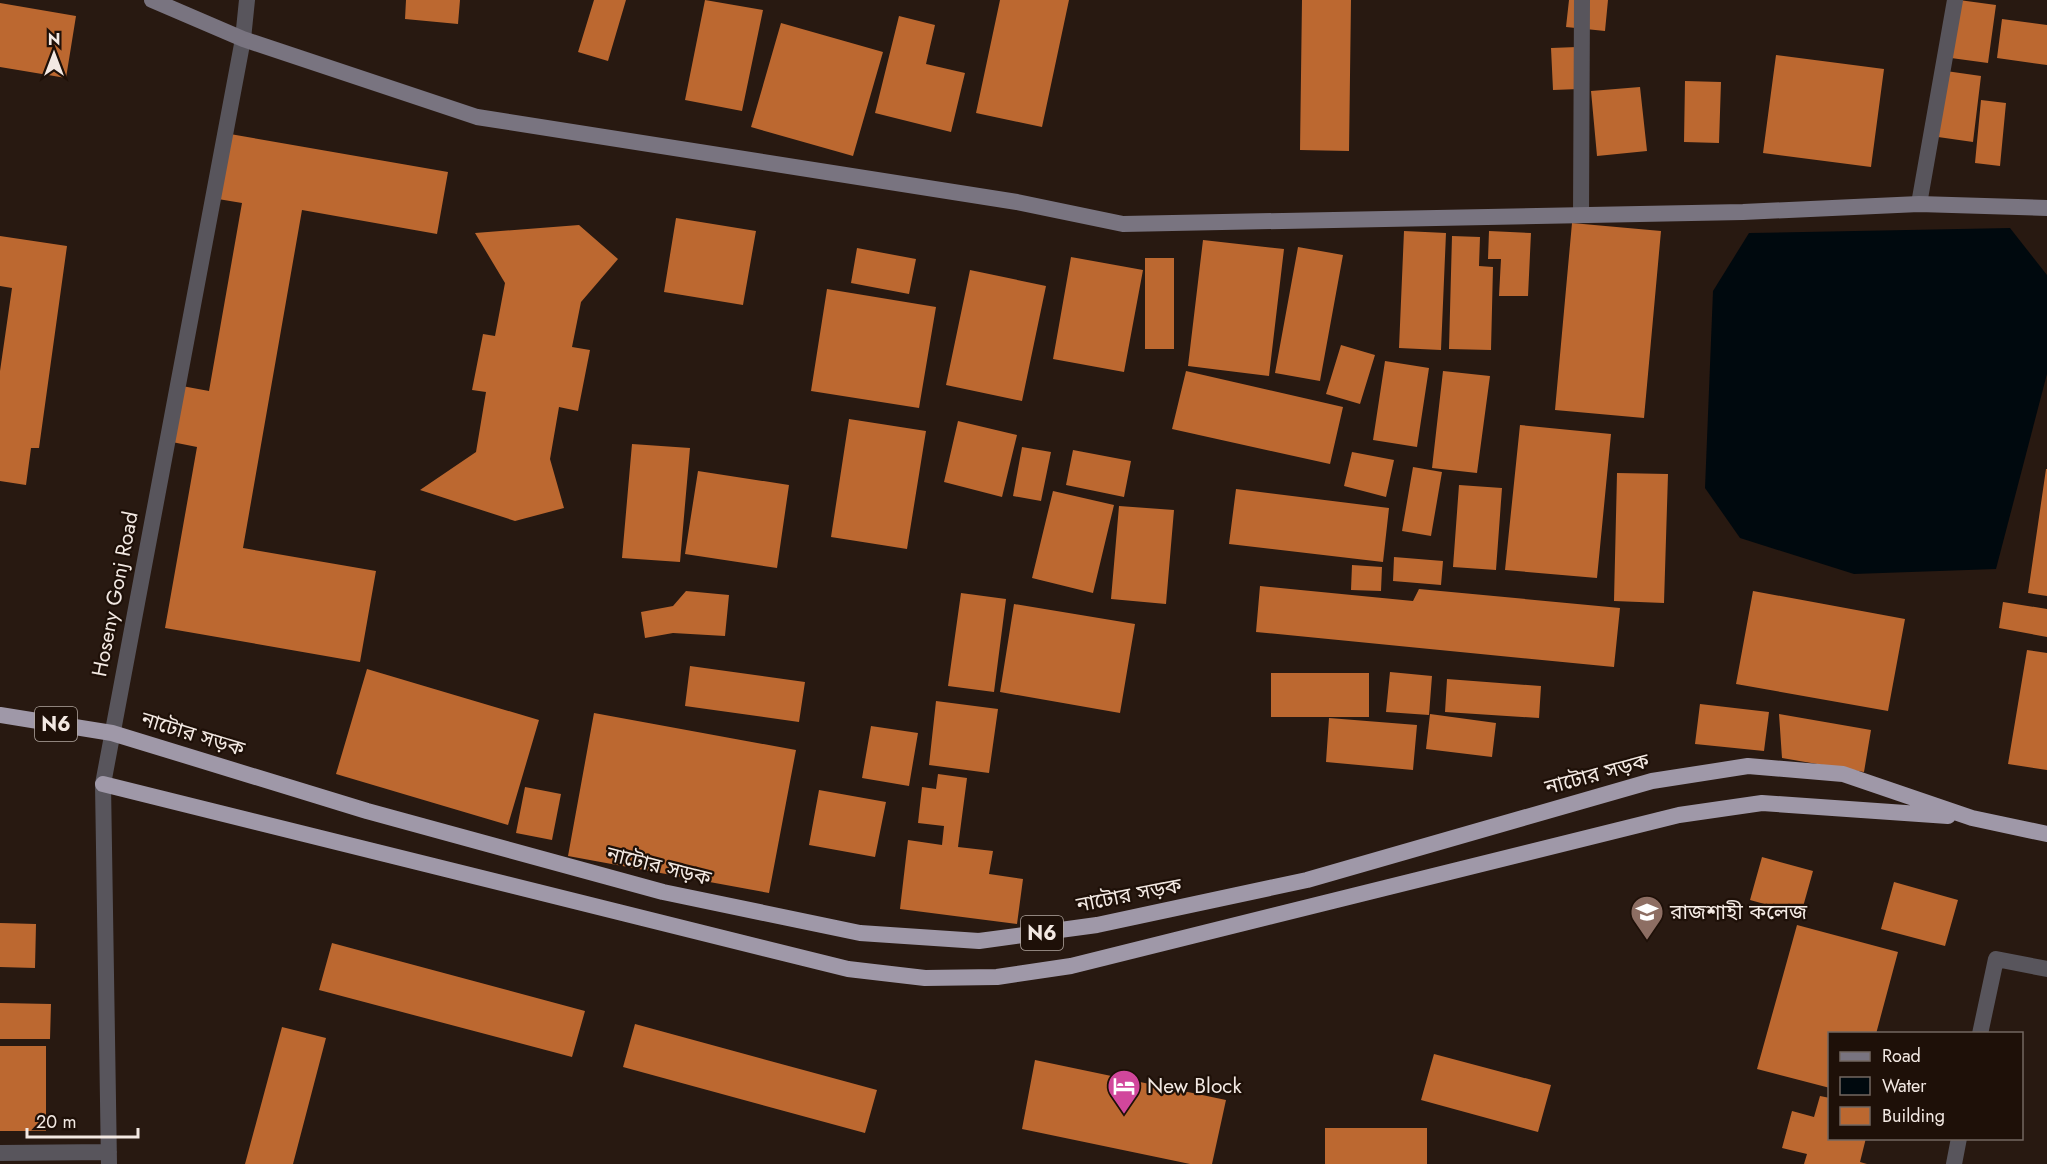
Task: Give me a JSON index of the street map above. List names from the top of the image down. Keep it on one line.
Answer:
{"streets":{"highway":["N6","নাটোর সড়ক"],"street":["Hoseny Gonj Road"]},"crossings":[["Hoseny Gonj Road","N6"],["Hoseny Gonj Road","নাটোর সড়ক"],["N6","নাটোর সড়ক"]],"places":{"school or university":["রাজশাহী কলেজ"],"hotel":["New Block"]},"legend":["Road","Water","Building"],"scale_bar":"20 m","north":"top"}
